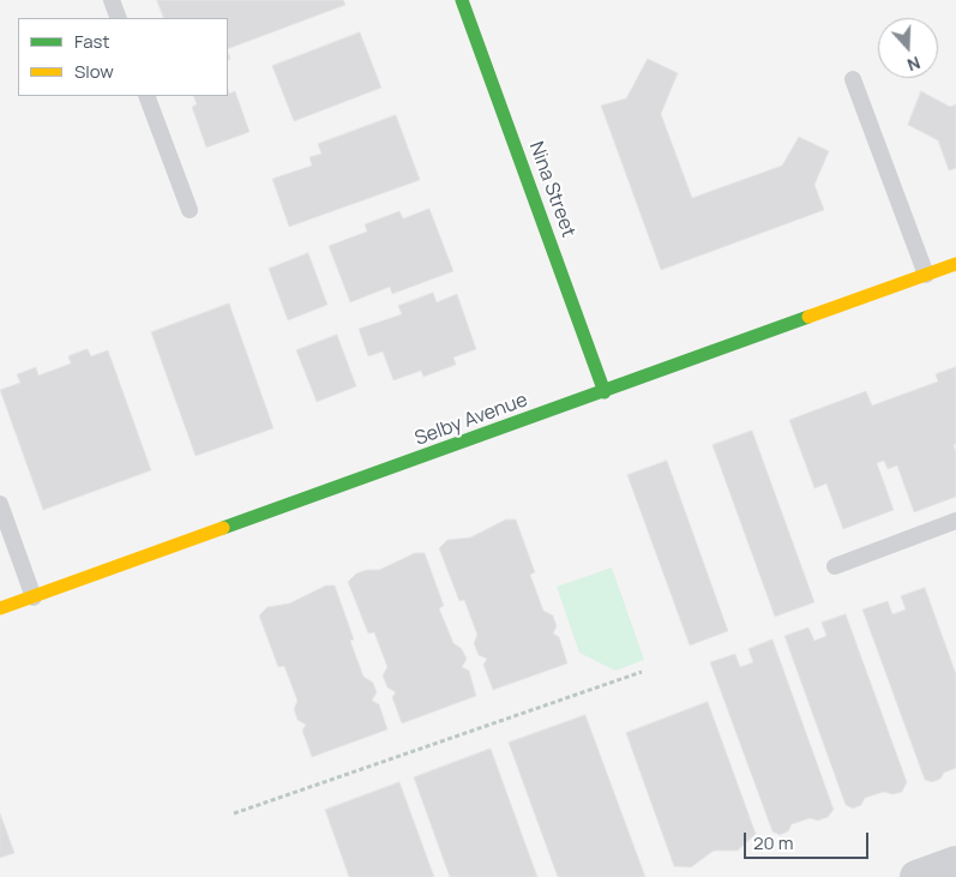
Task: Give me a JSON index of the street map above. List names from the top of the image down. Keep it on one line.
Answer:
{"streets":{"street":["Nina Street","Selby Avenue"]},"crossings":[["Nina Street","Selby Avenue"]],"legend":["Fast","Slow"],"scale_bar":"20 m","north":"bottom"}
